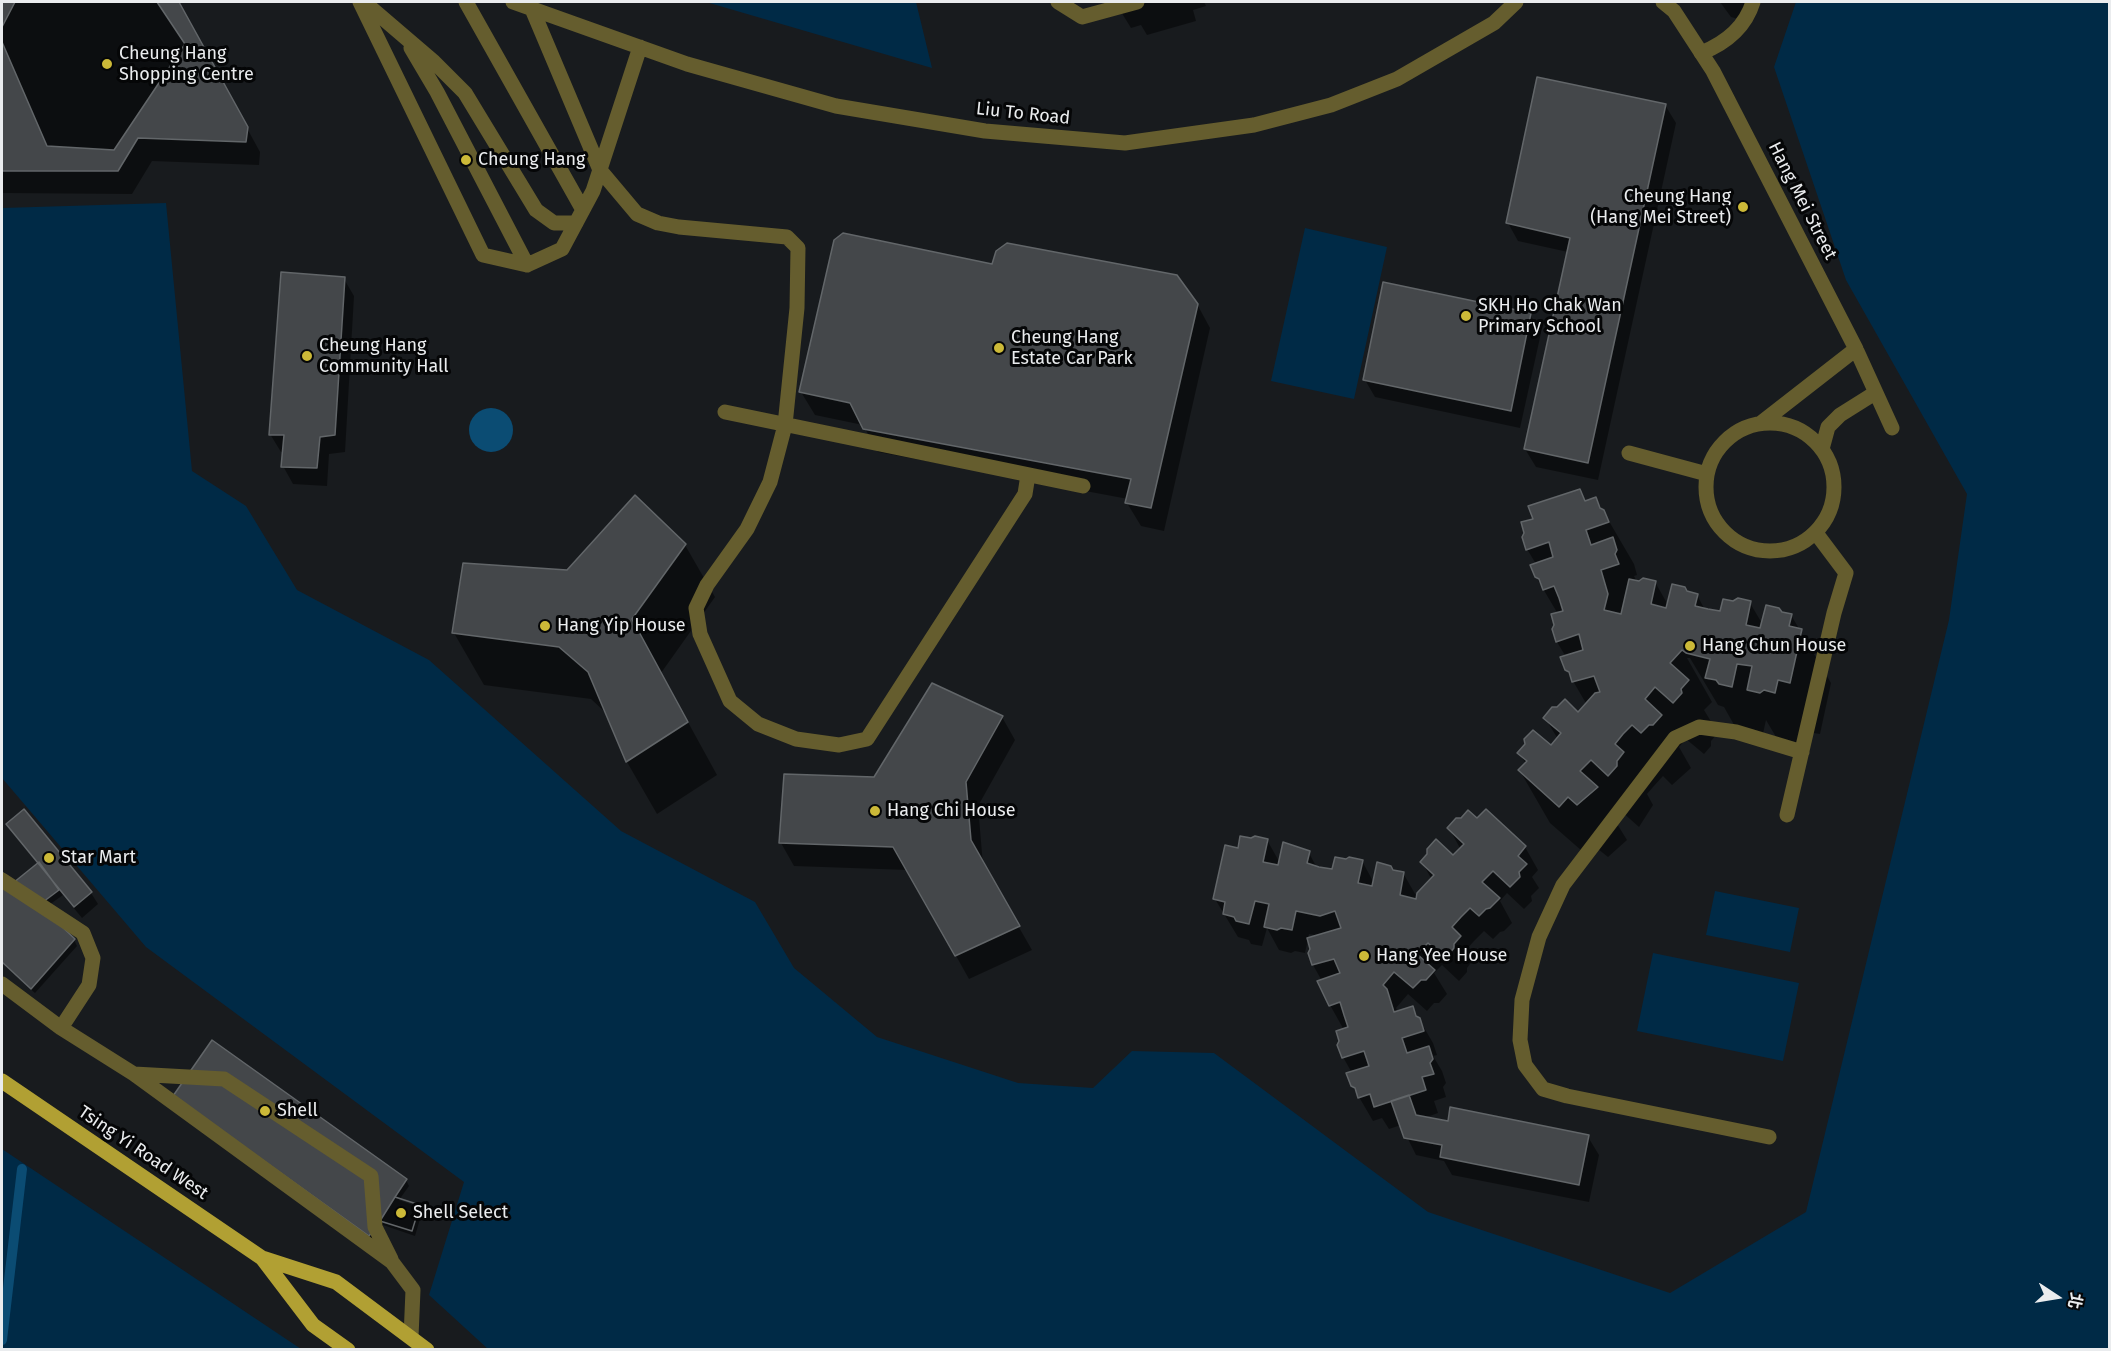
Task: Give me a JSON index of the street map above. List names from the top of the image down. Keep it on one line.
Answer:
{"streets":{"main road":["Tsing Yi Road West"],"street":["Liu To Road","Hang Mei Street"]},"places":["Cheung Hang Shopping Centre","Cheung Hang","Cheung Hang (Hang Mei Street)","SKH Ho Chak Wan Primary School","Cheung Hang Estate Car Park","Cheung Hang Community Hall","Hang Yip House","Hang Chun House","Hang Chi House","Star Mart","Hang Yee House","Shell","Shell Select"],"north":"right"}
